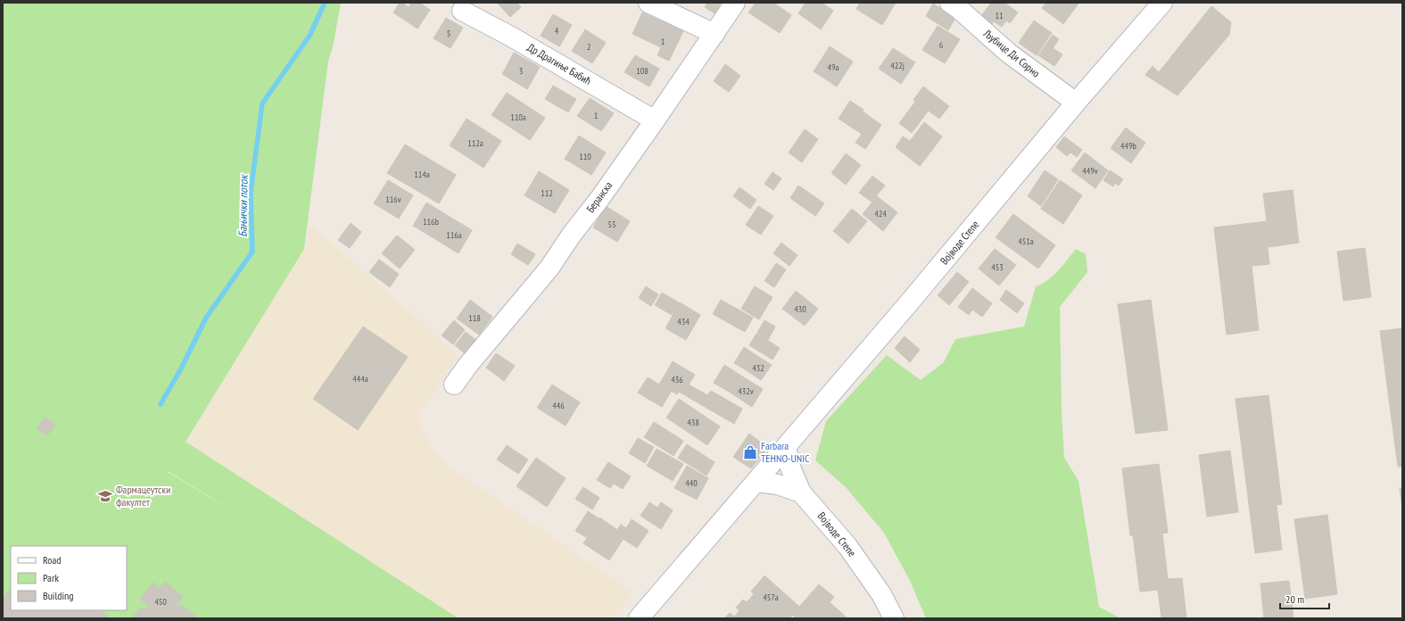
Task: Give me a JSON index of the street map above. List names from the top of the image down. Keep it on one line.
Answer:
{"streets":{"street":["Љубице Ди Сорно","Др Драгиње Бабић","Беранска","Војводе Степе"]},"crossings":[["Љубице Ди Сорно","Војводе Степе"],["Др Драгиње Бабић","Беранска"]],"water":["Бањички поток"],"places":{"shop":["Farbara TEHNO-UNIC"],"school or university":["Фармацеутски факултет"]},"house_numbers":["11","4","5","1","6","2","422j","49a","3","108","1","110a","112a","449b","110","449v","114a","112","116v","424","116b","55","116a","451a","453","430","118","434","432","444a","436","432v","446","438","440","457a","450"],"legend":["Road","Park","Building"],"scale_bar":"20 m"}
